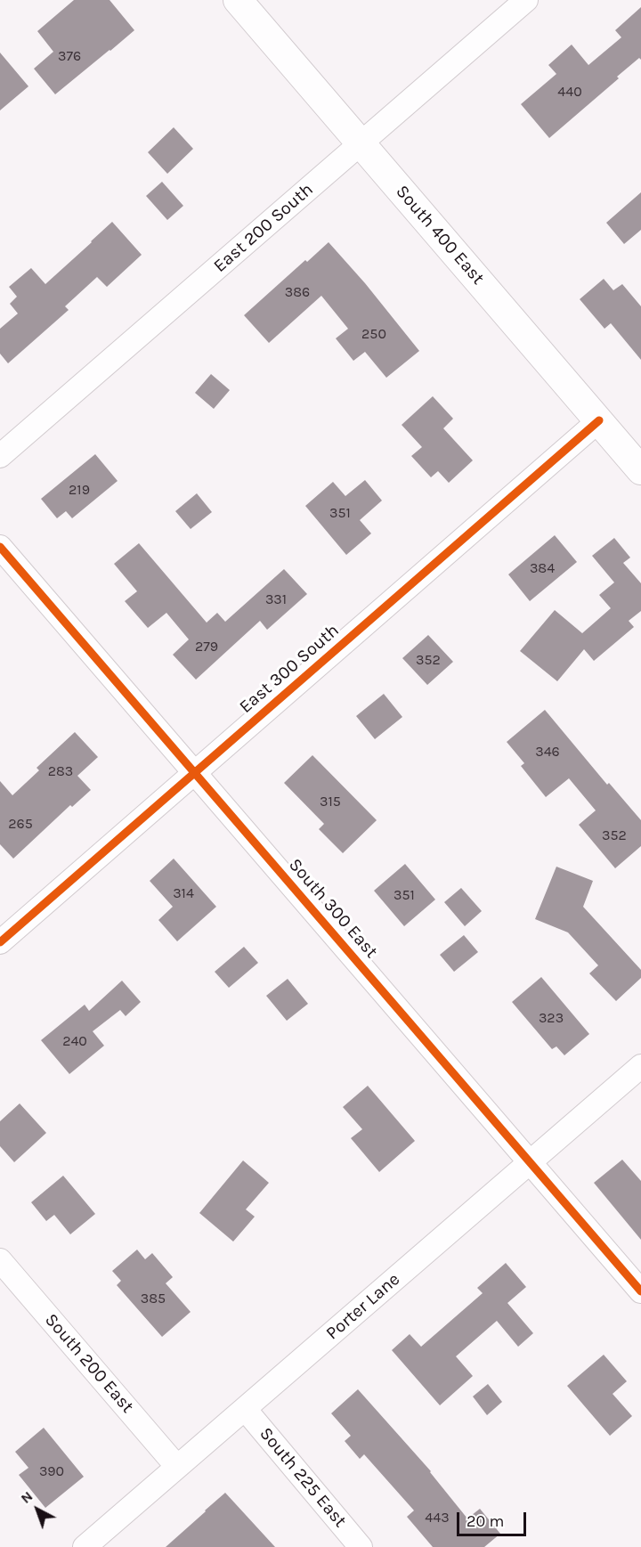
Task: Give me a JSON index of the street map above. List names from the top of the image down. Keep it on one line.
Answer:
{"streets":{"street":["East 200 South","South 400 East","East 300 South","South 300 East","Porter Lane","South 200 East","South 225 East"]},"crossings":[["East 200 South","South 400 East"],["South 400 East","East 300 South"],["East 300 South","South 300 East"],["South 300 East","Porter Lane"],["Porter Lane","South 200 East"],["Porter Lane","South 225 East"]],"house_numbers":["376","440","386","250","219","351","384","331","279","352","346","283","315","265","352","314","351","323","240","385","390","443"],"scale_bar":"20 m","north":"top left"}
